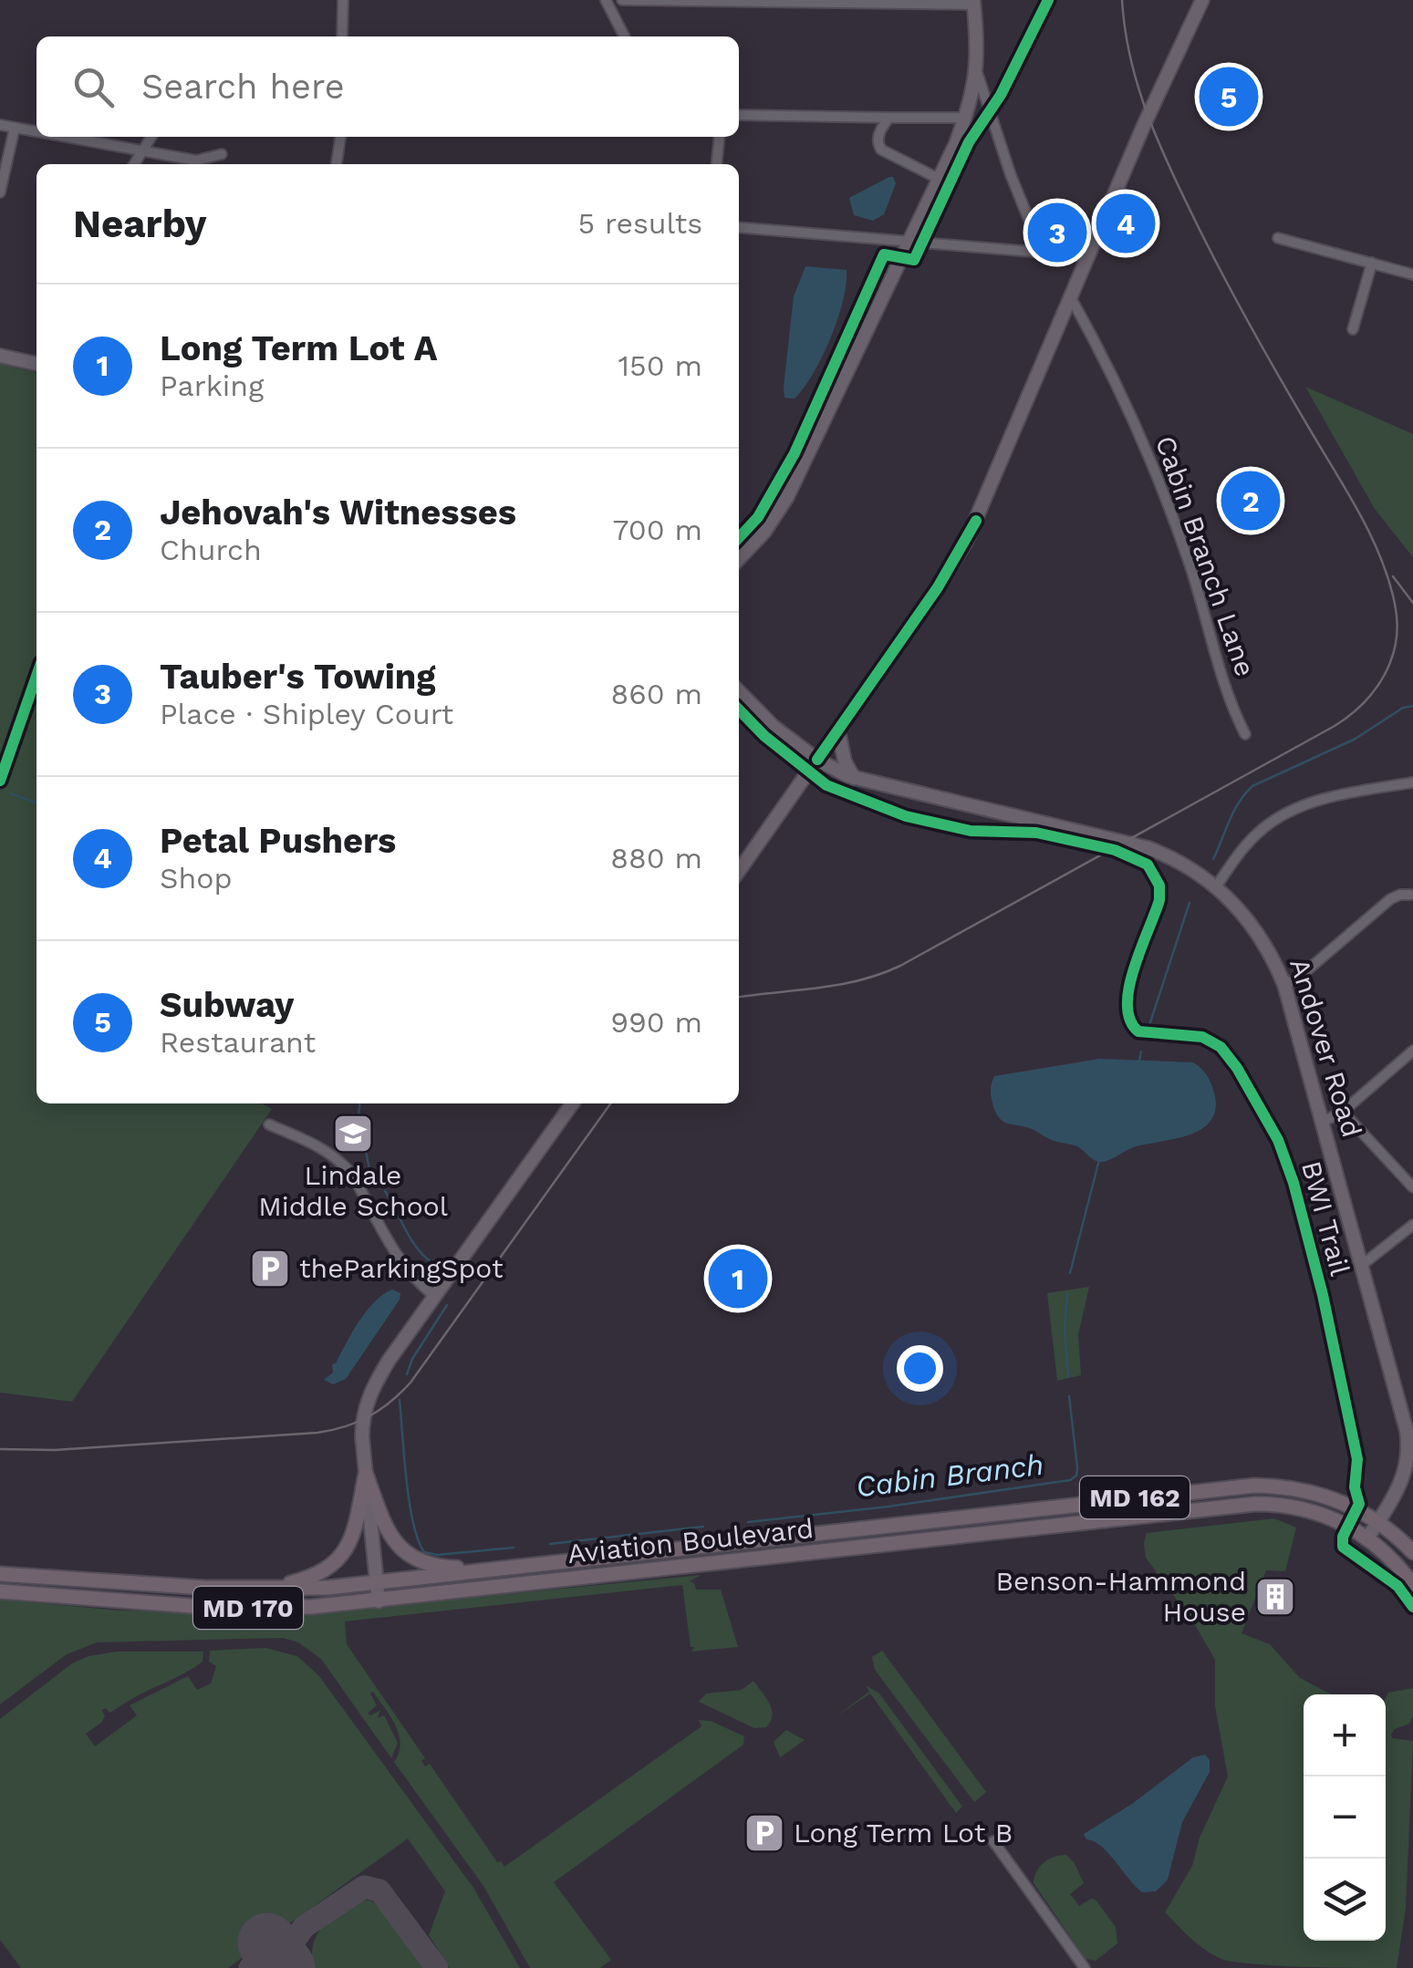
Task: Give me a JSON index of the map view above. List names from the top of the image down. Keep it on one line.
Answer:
{"streets":{"main road":["Andover Road","MD 162","Aviation Boulevard","MD 170"],"street":["Cabin Branch Lane"],"cycle path":["BWI Trail"]},"crossings":[["Andover Road","Aviation Boulevard"],["Aviation Boulevard","MD 170"]],"water":["Cabin Branch"],"places":{"school or university":["Lindale Middle School"],"parking":["theParkingSpot","Long Term Lot B"],"building":["Benson-Hammond House"]},"page":{"search":"Search here","pins":["5","4","3","2","1"],"heading":["Nearby","5 results"],"list":[{"mark":"1","name":"Long Term Lot A","note":"Parking","value":"150 m"},{"mark":"2","name":"Jehovah's Witnesses","note":"Church","value":"700 m"},{"mark":"3","name":"Tauber's Towing","note":"Place · Shipley Court","value":"860 m"},{"mark":"4","name":"Petal Pushers","note":"Shop","value":"880 m"},{"mark":"5","name":"Subway","note":"Restaurant","value":"990 m"}],"map_buttons":["+","−"]}}
